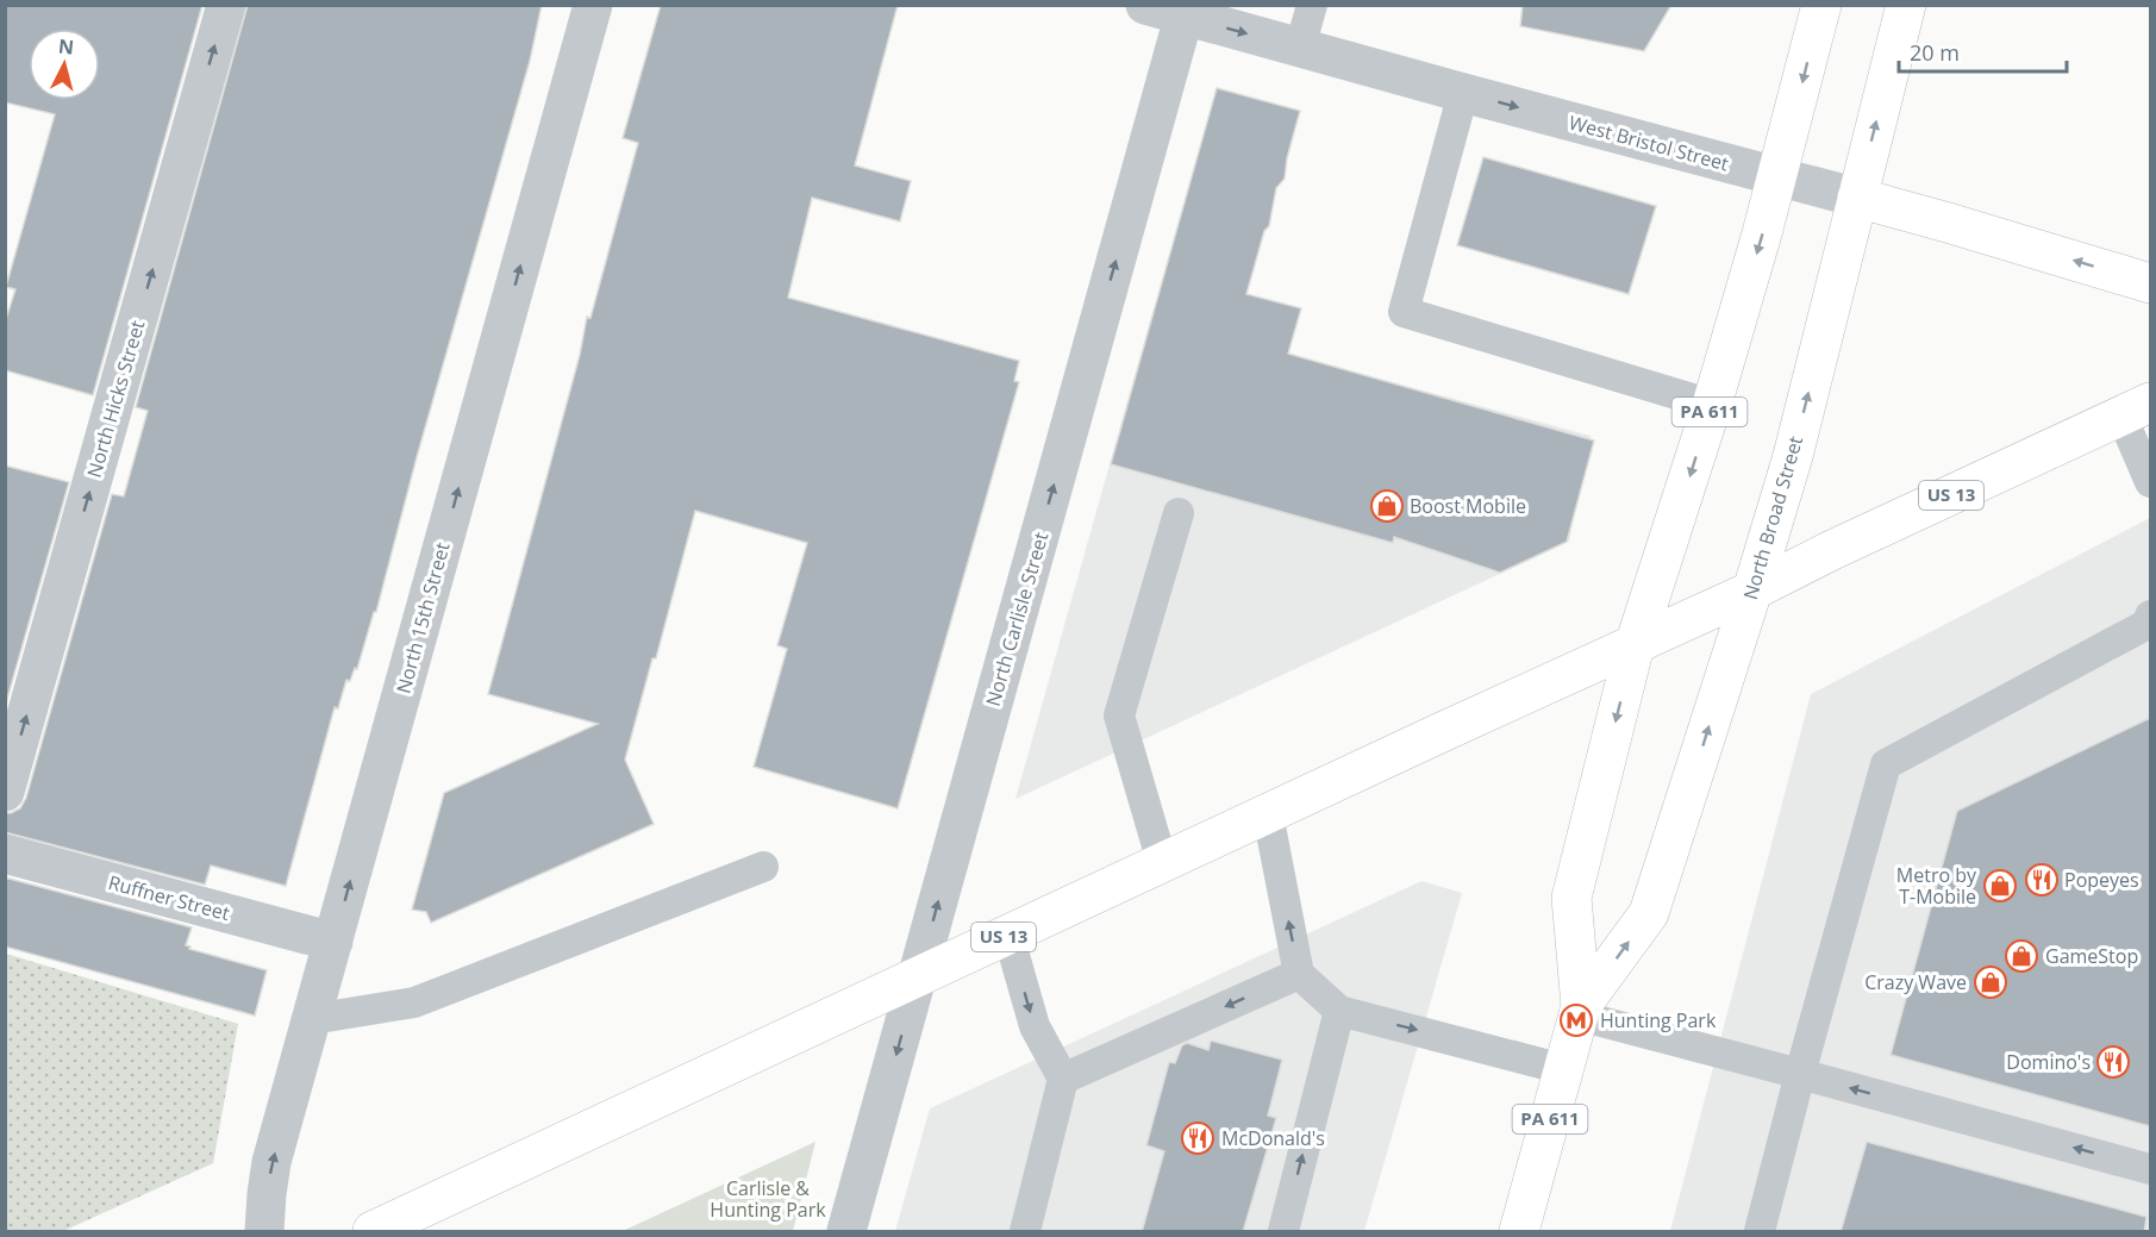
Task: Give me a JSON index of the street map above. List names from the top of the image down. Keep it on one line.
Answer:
{"streets":{"main road":["West Bristol Street","PA 611","US 13","North Broad Street"],"street":["North Hicks Street","North 15th Street","North Carlisle Street","Ruffner Street"]},"crossings":[["West Bristol Street","North Broad Street"],["West Bristol Street","North Carlisle Street"],["US 13","North Broad Street"],["US 13","North Carlisle Street"],["North 15th Street","Ruffner Street"]],"one_way":["North Hicks Street","North 15th Street"],"parks":["Carlisle & Hunting Park"],"places":{"shop":["Boost Mobile","Metro by T-Mobile","GameStop","Crazy Wave"],"restaurant":["Popeyes","Domino's","McDonald's"],"metro station":["Hunting Park"]},"scale_bar":"20 m","north":"top"}
